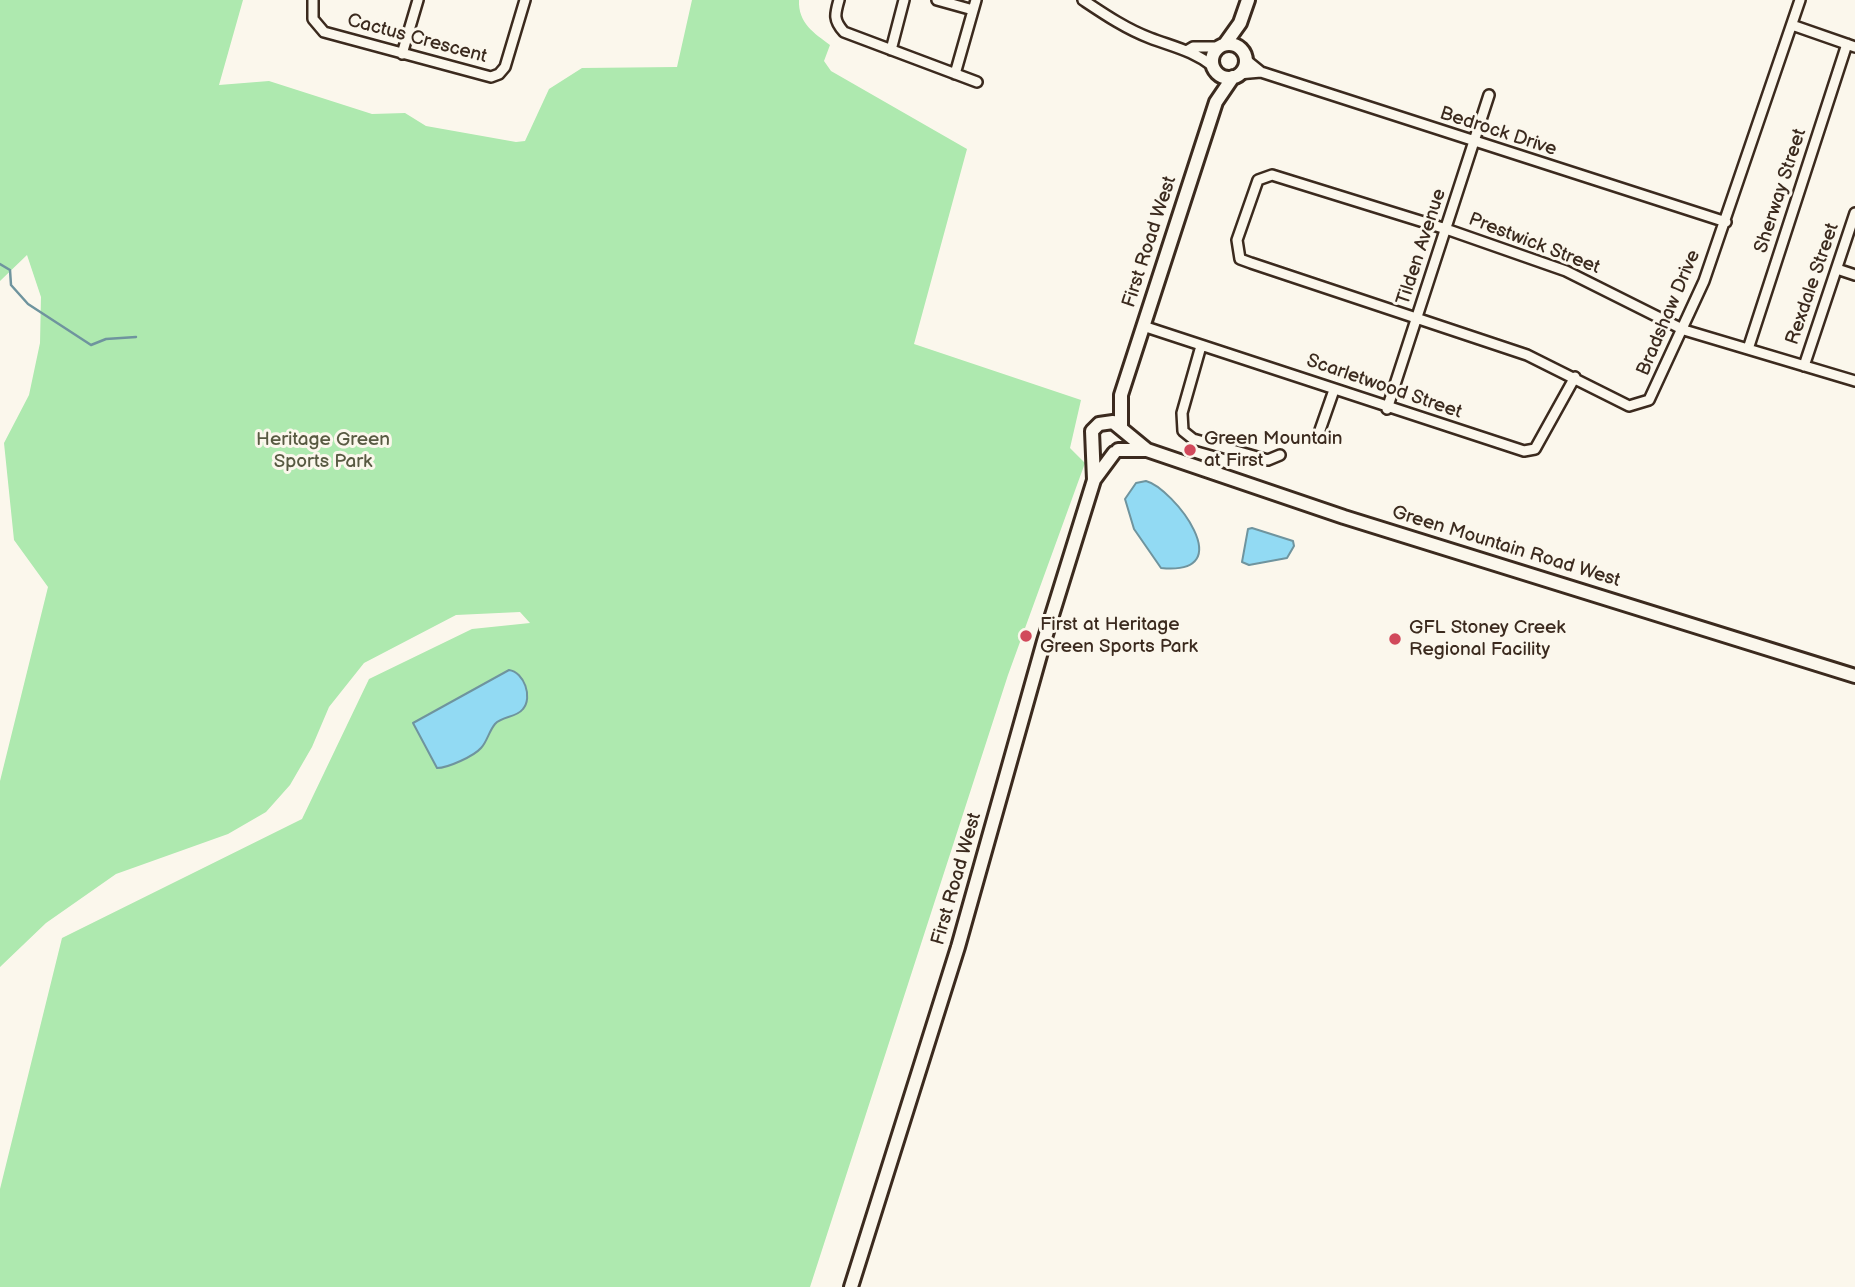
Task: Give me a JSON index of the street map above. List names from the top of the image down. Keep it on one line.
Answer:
{"streets":{"street":["Cactus Crescent","Bedrock Drive","Sherway Street","First Road West","Prestwick Street","Tilden Avenue","Rexdale Street","Bradshaw Drive","Scarletwood Street","Green Mountain Road West"]},"crossings":[["Bedrock Drive","First Road West"],["Bedrock Drive","Tilden Avenue"],["Bedrock Drive","Bradshaw Drive"],["Sherway Street","Prestwick Street"],["First Road West","Scarletwood Street"],["First Road West","Green Mountain Road West"],["Prestwick Street","Tilden Avenue"],["Prestwick Street","Rexdale Street"],["Prestwick Street","Bradshaw Drive"],["Tilden Avenue","Bradshaw Drive"],["Tilden Avenue","Scarletwood Street"],["Bradshaw Drive","Scarletwood Street"]],"parks":["Heritage Green Sports Park"],"places":["Green Mountain at First","First at Heritage Green Sports Park","GFL Stoney Creek Regional Facility"]}
